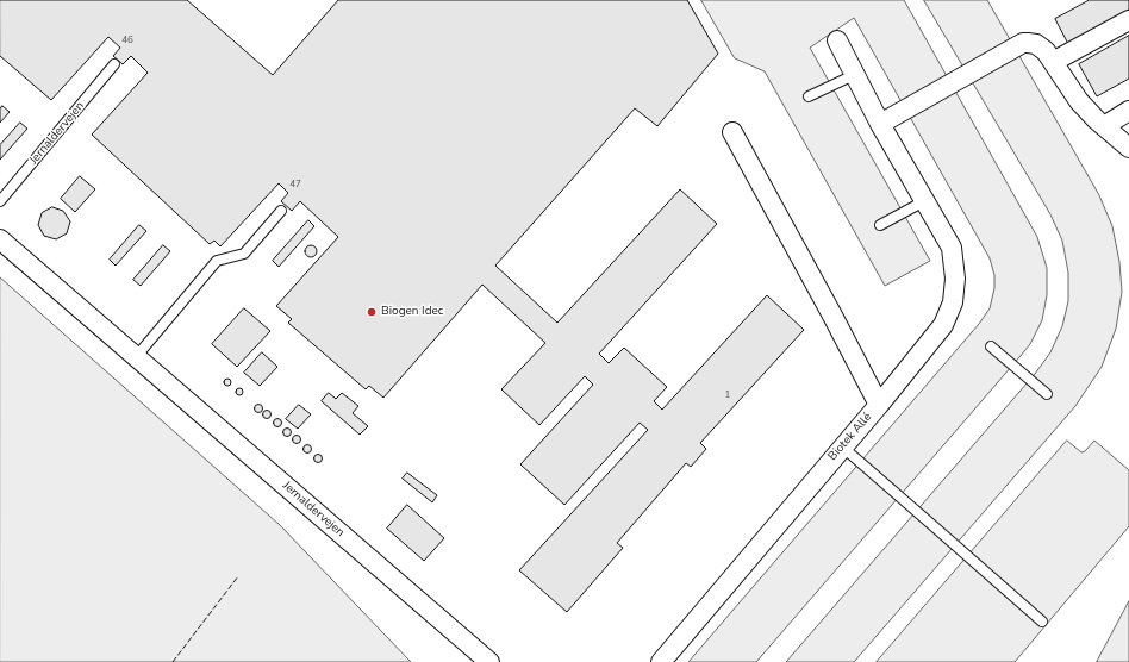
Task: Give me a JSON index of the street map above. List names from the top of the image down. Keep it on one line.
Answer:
{"streets":{"street":["Jernaldervejen","Biotek Allé"]},"places":["Biogen Idec"],"house_numbers":["46","47","1"]}
